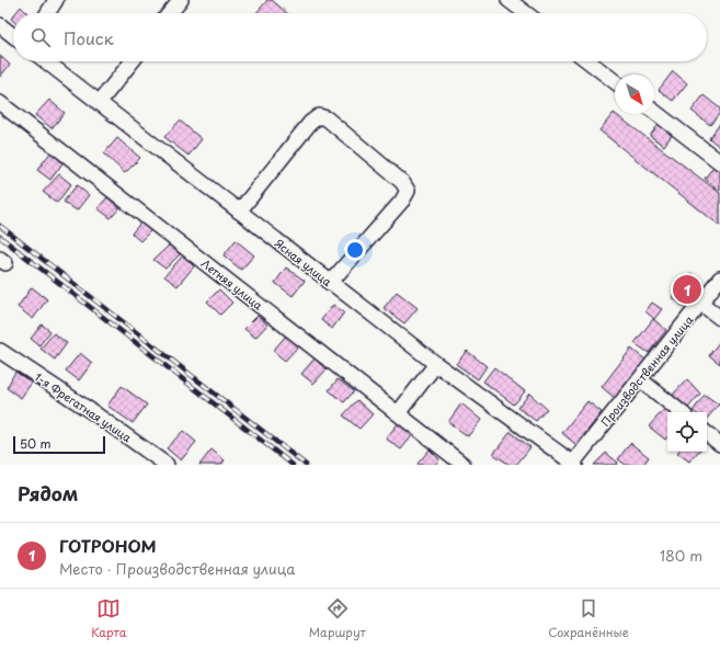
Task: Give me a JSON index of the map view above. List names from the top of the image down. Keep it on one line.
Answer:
{"streets":{"street":["Ясная улица","Летняя улица","Производственная улица","1-я Фрегатная улица"]},"crossings":[["Ясная улица","Производственная улица"]],"scale_bar":"50 m","north":"bottom right","page":{"search":"Поиск","pins":"1","scale":"50 m","heading":"Рядом","list":[{"mark":"1","name":"ГОТРОНОМ","note":"Место · Производственная улица","value":"180 m"}],"nav":["Карта","Маршрут","Сохранённые"]}}
